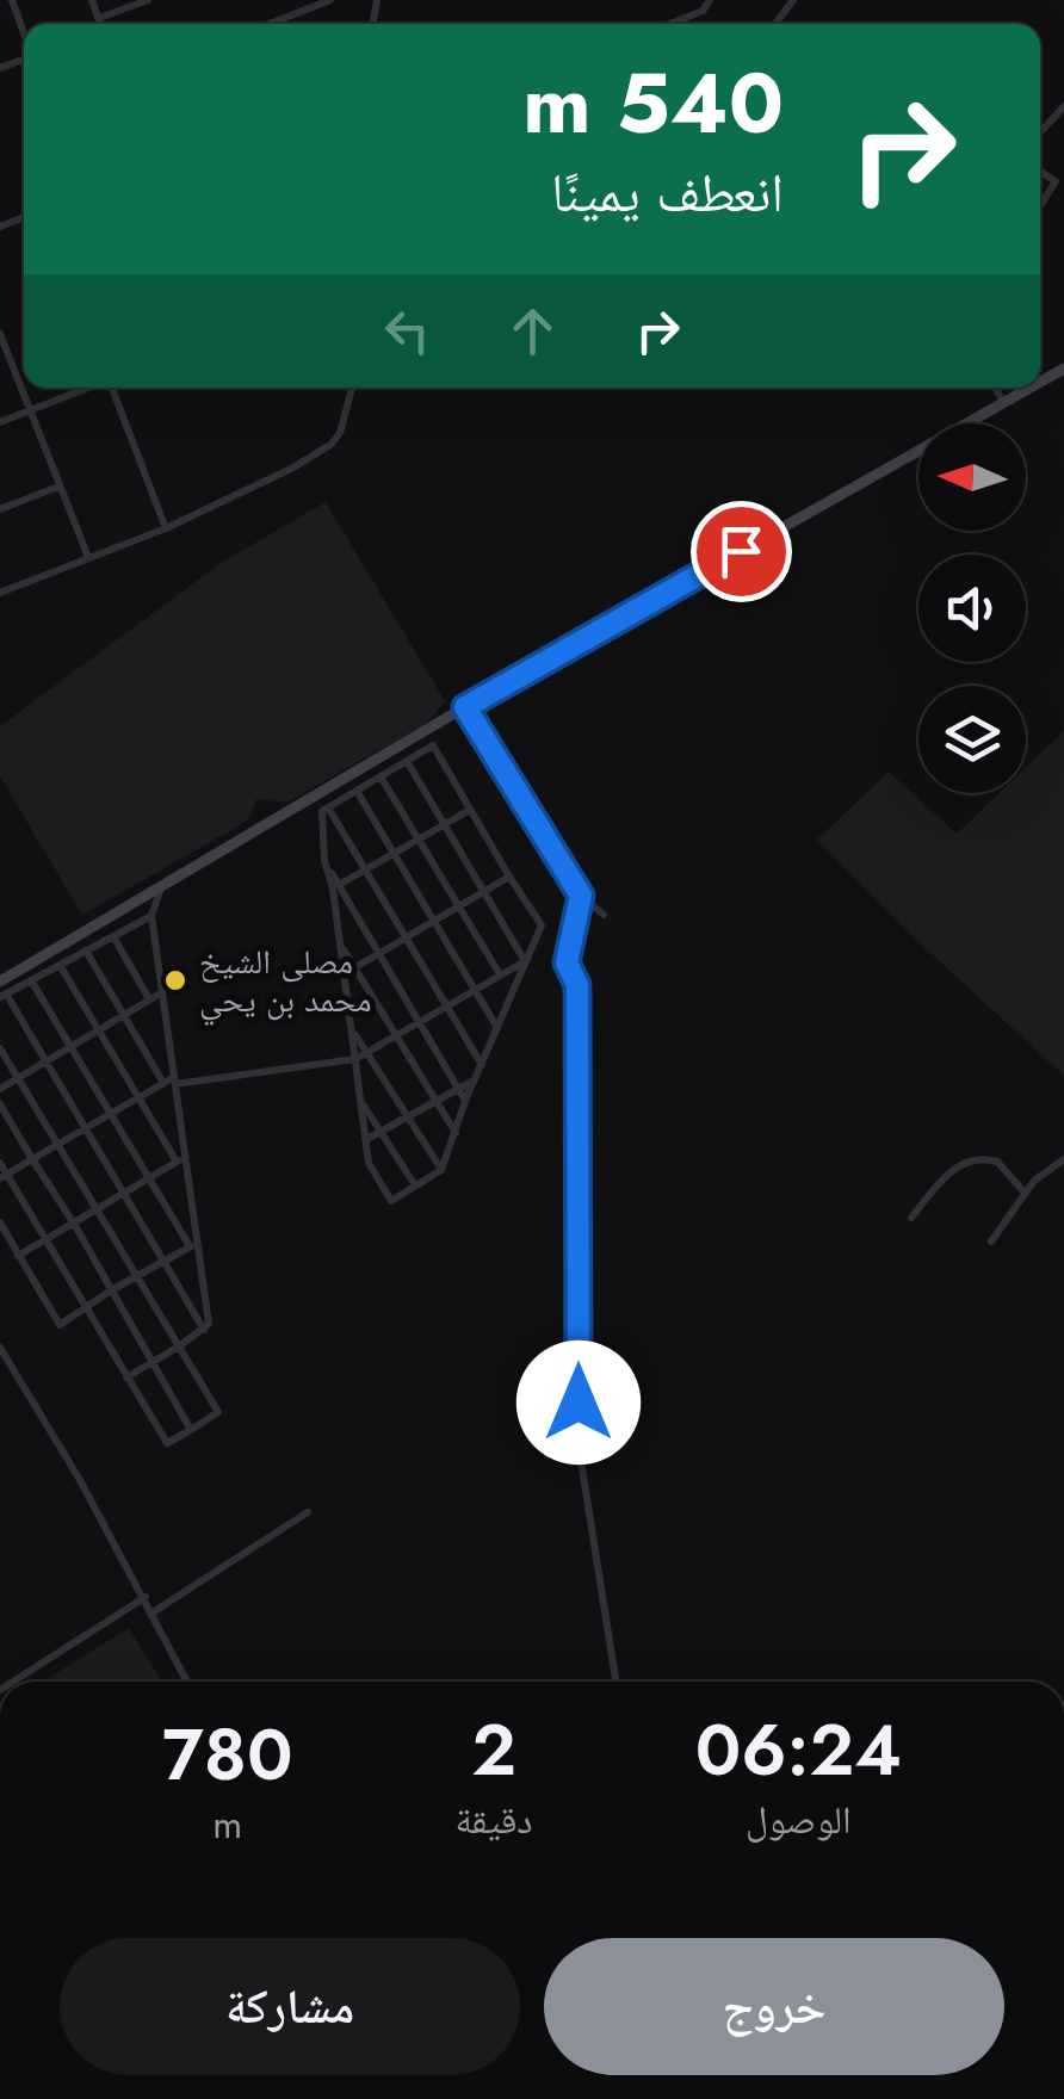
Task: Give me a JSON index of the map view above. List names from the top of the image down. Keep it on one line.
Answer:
{"places":["مصلى الشيخ محمد بن يحي"],"north":"left","page":{"turn":["540 m","انعطف يمينًا"],"eta":["06:24","الوصول","2","دقيقة","780","m"],"buttons":["خروج","مشاركة"]}}
